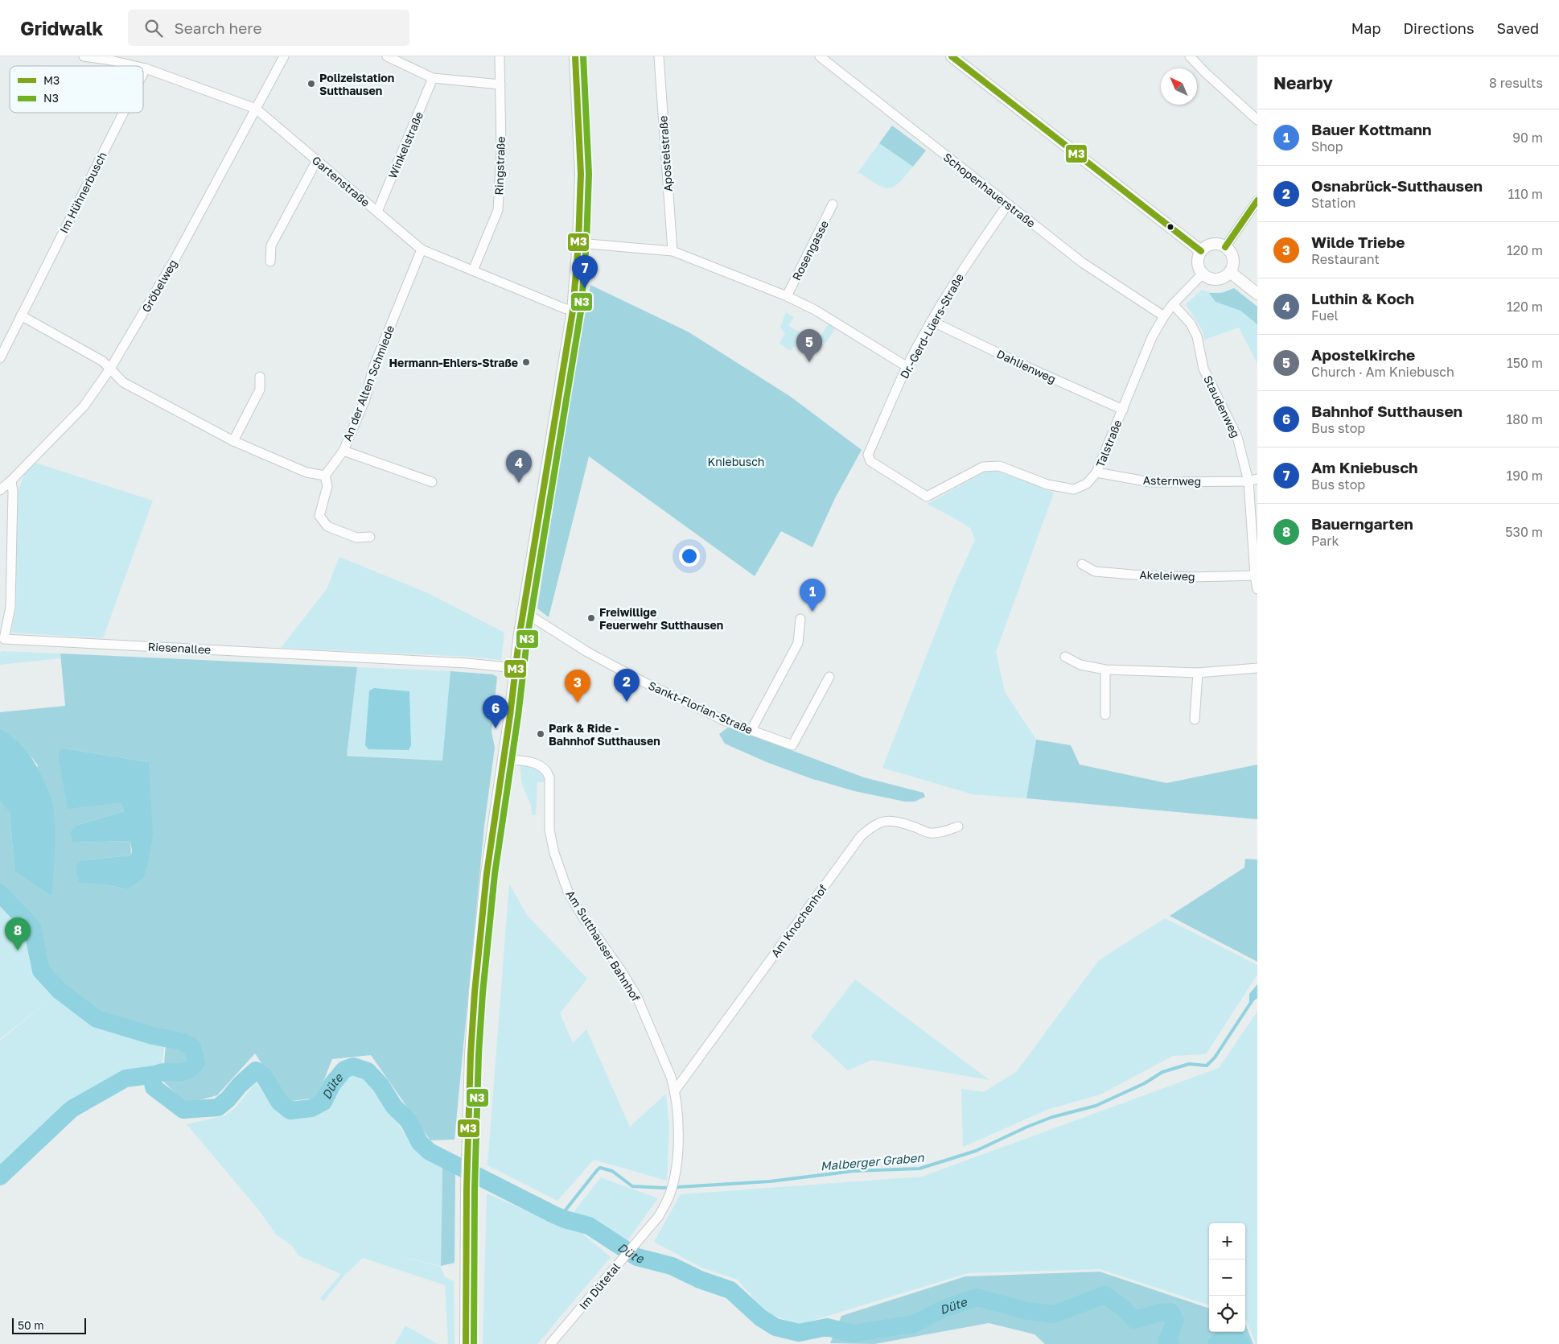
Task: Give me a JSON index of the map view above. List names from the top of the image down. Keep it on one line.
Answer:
{"streets":{"street":["Winkelstraße","Apostelstraße","Ringstraße","Gartenstraße","Schopenhauerstraße","Im Hühnerbusch","Rosengasse","Gröbelweg","Dr.-Gerd-Lüers-Straße","Dahlienweg","An der Alten Schmiede","Staudenweg","Talstraße","Asternweg","Akeleiweg","Riesenallee","Sankt-Florian-Straße","Am Knochenhof","Am Sutthauser Bahnhof","Im Dütetal"]},"crossings":[["Winkelstraße","Gartenstraße"],["Ringstraße","Gartenstraße"],["Gartenstraße","Im Hühnerbusch"],["Gartenstraße","Gröbelweg"],["Gartenstraße","An der Alten Schmiede"],["Schopenhauerstraße","Dr.-Gerd-Lüers-Straße"],["Schopenhauerstraße","Talstraße"],["Gröbelweg","Riesenallee"],["Dr.-Gerd-Lüers-Straße","Dahlienweg"],["Dr.-Gerd-Lüers-Straße","Talstraße"],["Dahlienweg","Talstraße"],["Staudenweg","Talstraße"],["Staudenweg","Asternweg"],["Staudenweg","Akeleiweg"],["Talstraße","Asternweg"],["Am Knochenhof","Am Sutthauser Bahnhof"],["Am Knochenhof","Im Dütetal"],["Am Sutthauser Bahnhof","Im Dütetal"]],"water":["Düte","Malberger Graben"],"parks":["Kniebusch"],"places":["Polizeistation Sutthausen","Hermann-Ehlers-Straße","Freiwillige Feuerwehr Sutthausen","Park & Ride - Bahnhof Sutthausen"],"lines":["transit line M3","transit line N3"],"legend":["M3","N3"],"scale_bar":"50 m","north":"top left","page":{"header":"Gridwalk","search":"Search here","nav":["Map","Directions","Saved"],"heading":["Nearby","8 results"],"list":[{"mark":"1","name":"Bauer Kottmann","note":"Shop","value":"90 m"},{"mark":"2","name":"Osnabrück-Sutthausen","note":"Station","value":"110 m"},{"mark":"3","name":"Wilde Triebe","note":"Restaurant","value":"120 m"},{"mark":"4","name":"Luthin & Koch","note":"Fuel","value":"120 m"},{"mark":"5","name":"Apostelkirche","note":"Church · Am Kniebusch","value":"150 m"},{"mark":"6","name":"Bahnhof Sutthausen","note":"Bus stop","value":"180 m"},{"mark":"7","name":"Am Kniebusch","note":"Bus stop","value":"190 m"},{"mark":"8","name":"Bauerngarten","note":"Park","value":"530 m"}],"pins":["7","5","4","1","2","3","6","8"],"map_buttons":["+","−"],"scale":"50 m"}}
